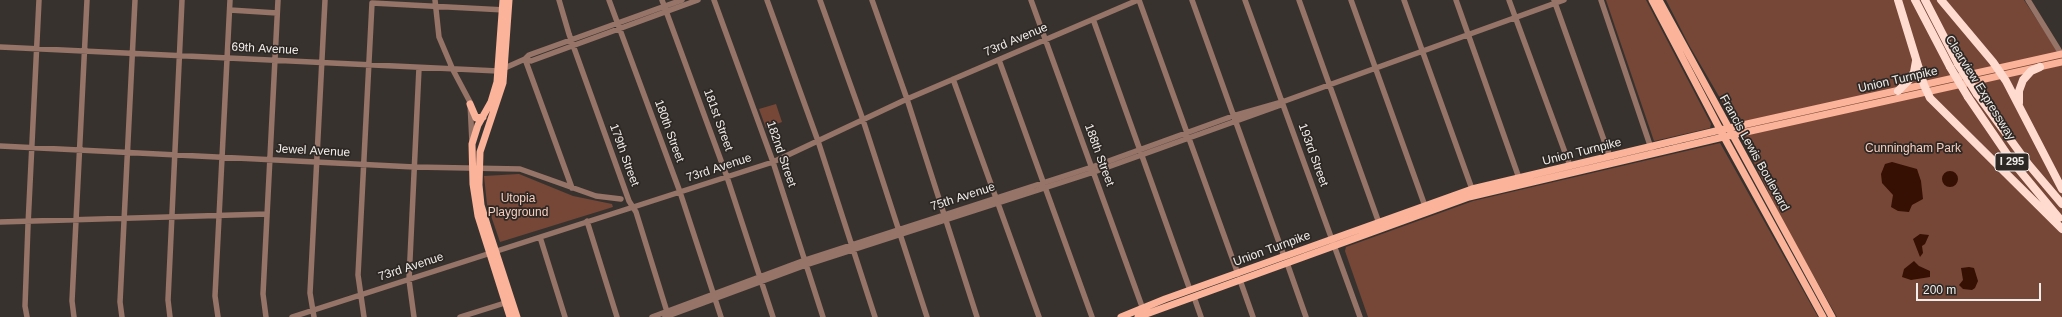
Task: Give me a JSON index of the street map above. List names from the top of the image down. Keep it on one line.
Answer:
{"streets":{"highway":["Clearview Expressway","I 295"],"main road":["Union Turnpike","Francis Lewis Boulevard"],"street":["73rd Avenue","69th Avenue","181st Street","180th Street","Jewel Avenue","182nd Street","179th Street","188th Street","193rd Street","75th Avenue"]},"crossings":[["73rd Avenue","181st Street"],["73rd Avenue","180th Street"],["73rd Avenue","182nd Street"],["73rd Avenue","179th Street"],["73rd Avenue","188th Street"],["69th Avenue","181st Street"],["69th Avenue","180th Street"],["69th Avenue","179th Street"],["Union Turnpike","Francis Lewis Boulevard"],["Union Turnpike","188th Street"],["Union Turnpike","193rd Street"],["181st Street","75th Avenue"],["180th Street","75th Avenue"],["182nd Street","75th Avenue"],["179th Street","75th Avenue"],["188th Street","75th Avenue"],["193rd Street","75th Avenue"]],"parks":["Cunningham Park","Utopia Playground"],"scale_bar":"200 m"}
